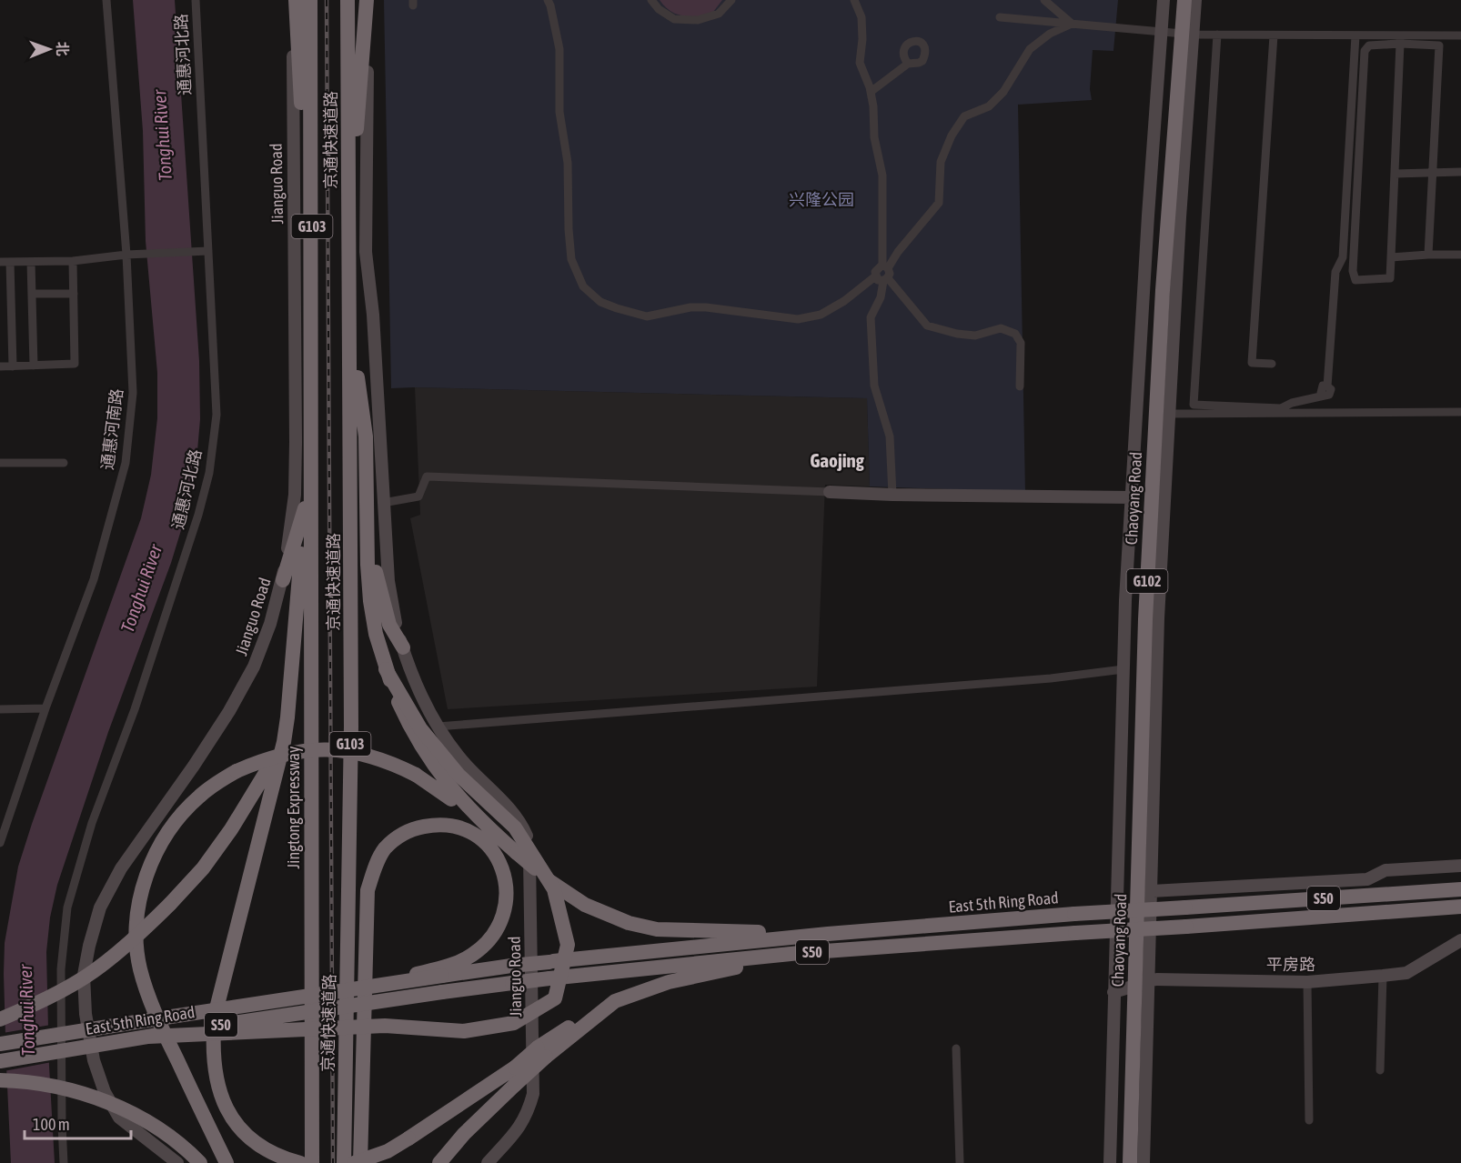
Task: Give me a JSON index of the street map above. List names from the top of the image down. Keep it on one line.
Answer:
{"streets":{"highway":["京通快速道路","G103","Chaoyang Road","G102","Jingtong Expressway","S50","East 5th Ring Road"],"street":["通惠河北路","Jianguo Road","通惠河南路","平房路"]},"crossings":[["京通快速道路","Jingtong Expressway"],["Chaoyang Road","平房路"],["S50","East 5th Ring Road"]],"districts":["Gaojing"],"water":["Tonghui River"],"parks":["兴隆公园"],"scale_bar":"100 m","north":"right"}
